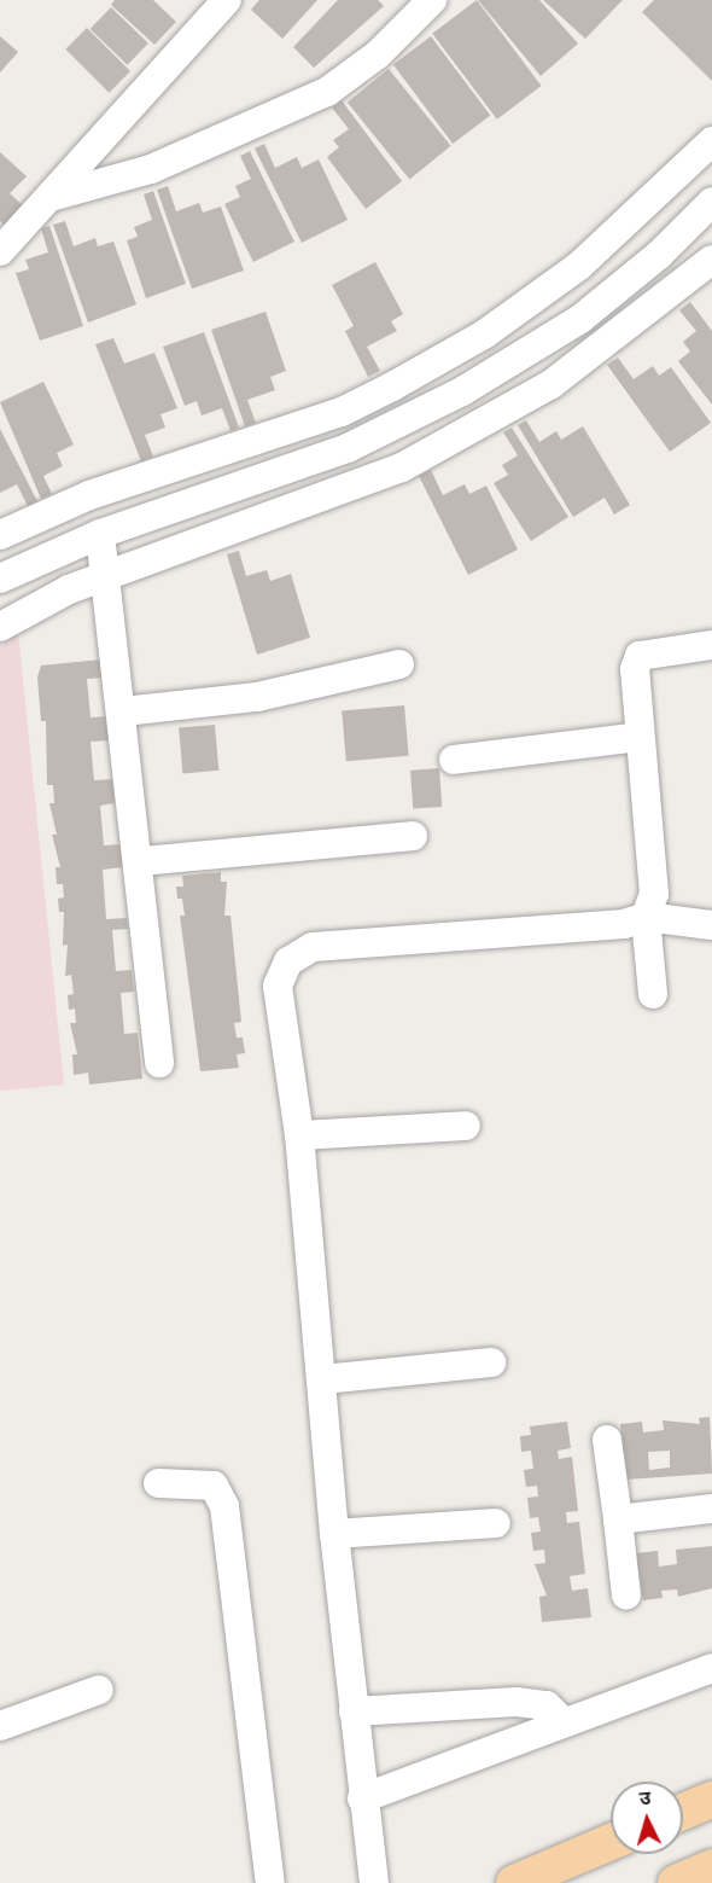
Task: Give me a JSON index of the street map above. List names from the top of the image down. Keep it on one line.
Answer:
{"north":"top"}
